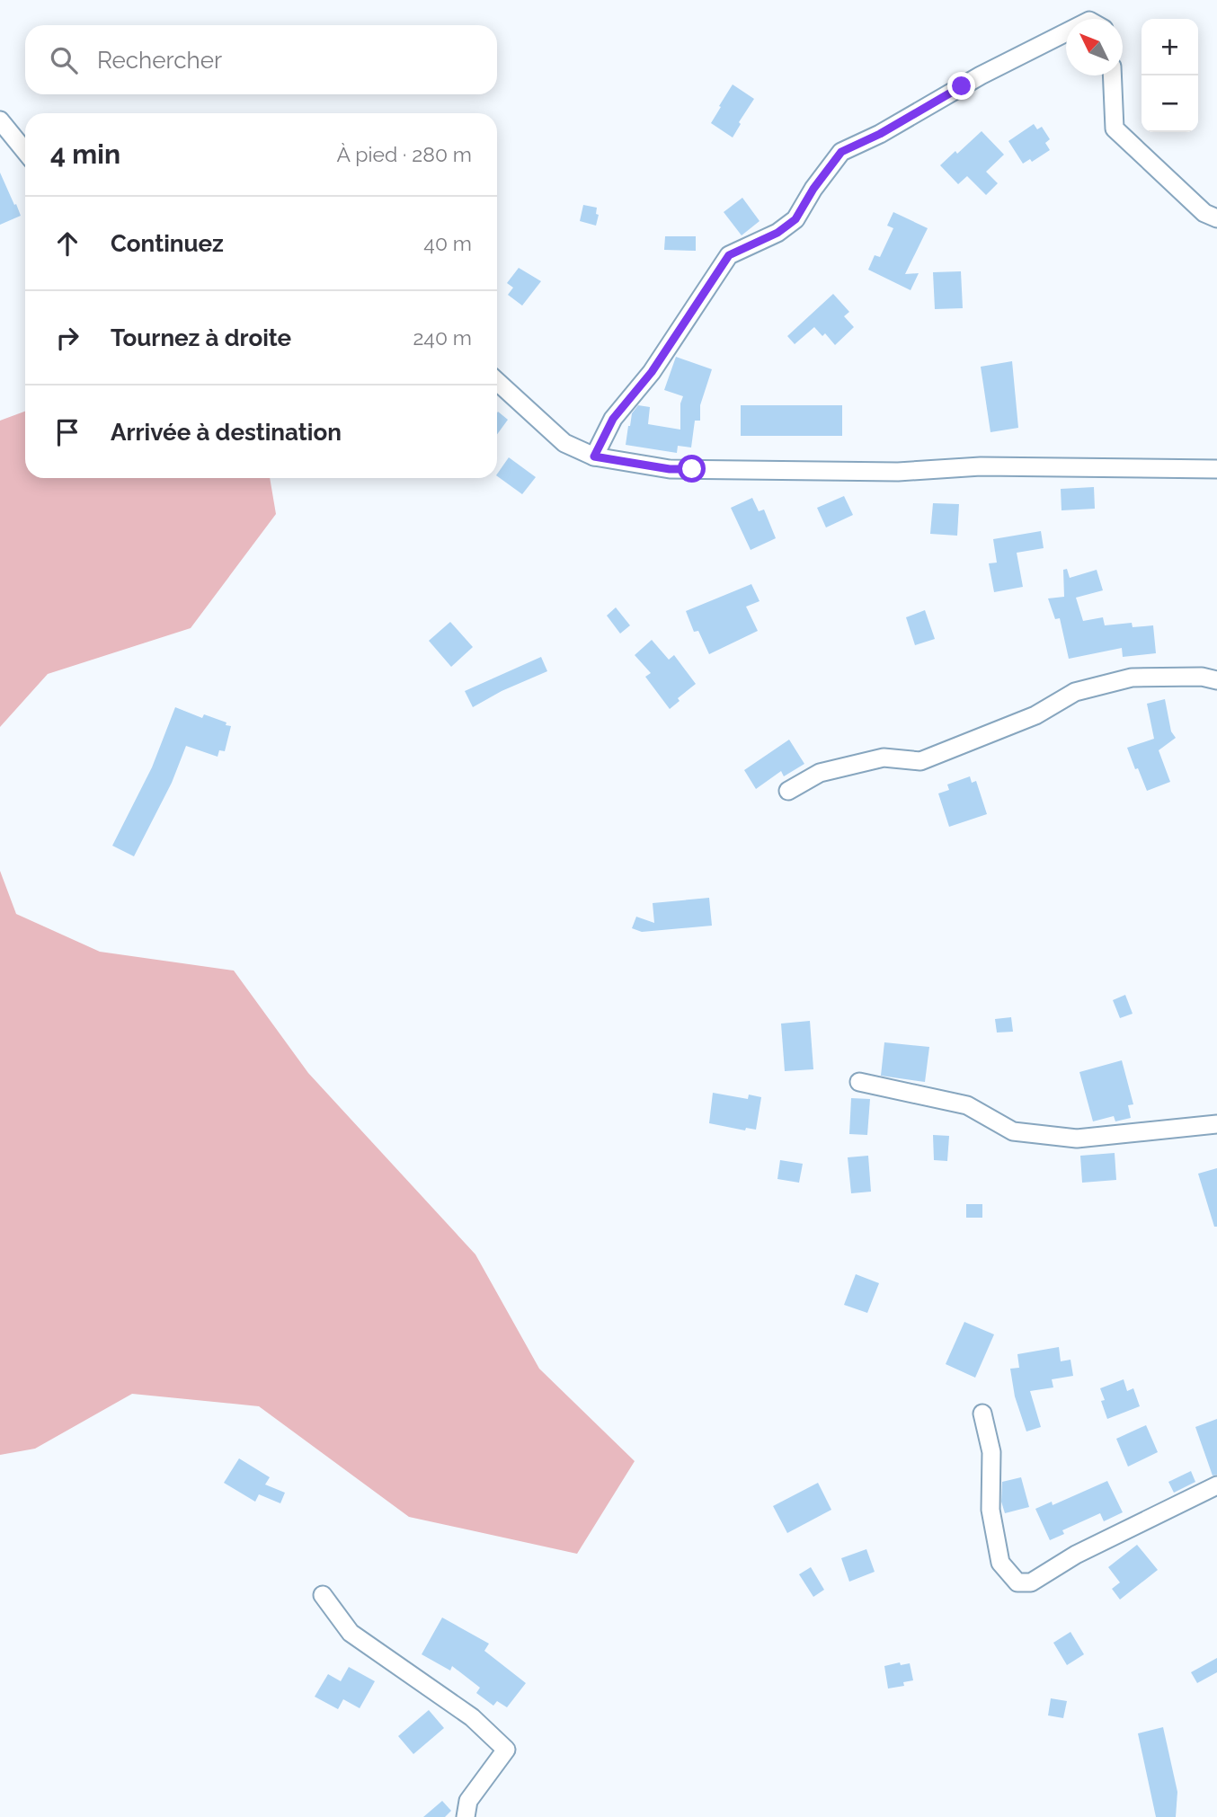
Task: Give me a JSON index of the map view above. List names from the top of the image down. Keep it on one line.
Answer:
{"north":"top left","page":{"map_buttons":["+","−"],"search":"Rechercher","heading":["4 min","À pied · 280 m"],"list":[["Continuez","40 m"],["Tournez à droite","240 m"],"Arrivée à destination"]}}
